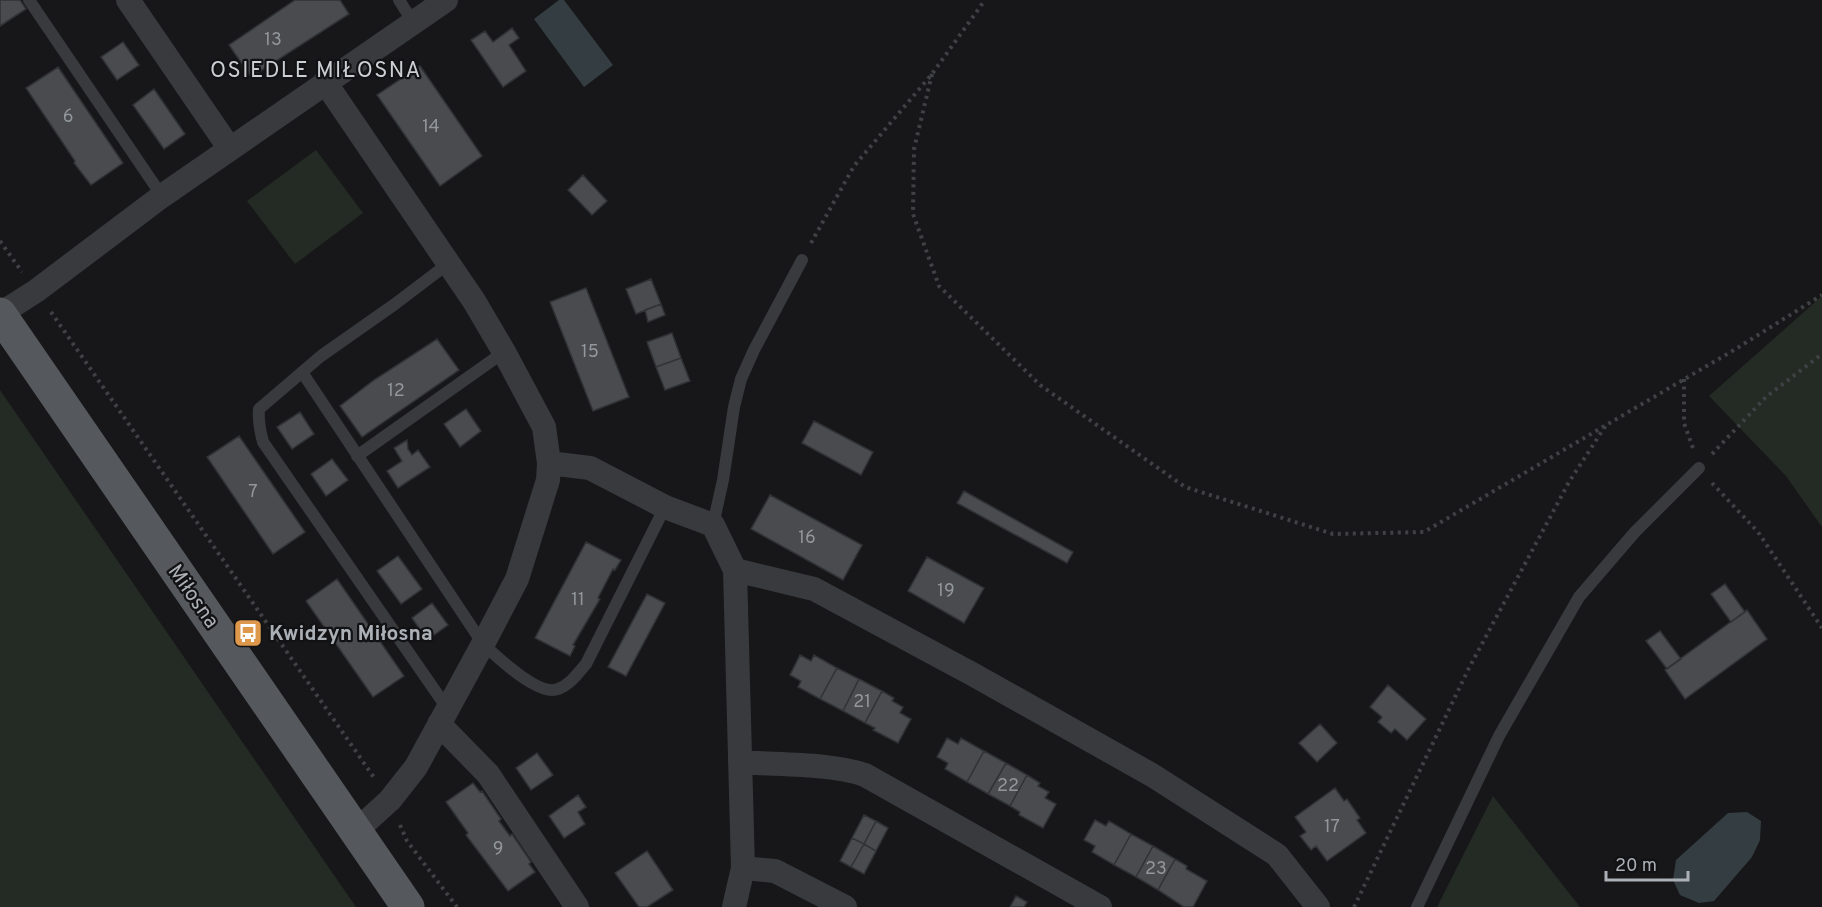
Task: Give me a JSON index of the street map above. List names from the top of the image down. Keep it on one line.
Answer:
{"streets":{"main road":["Miłosna"]},"districts":["OSIEDLE MIŁOSNA"],"places":{"bus stop":["Kwidzyn Miłosna"]},"house_numbers":["13","6","14","15","12","7","16","19","11","21","22","17","9","23"],"scale_bar":"20 m"}
